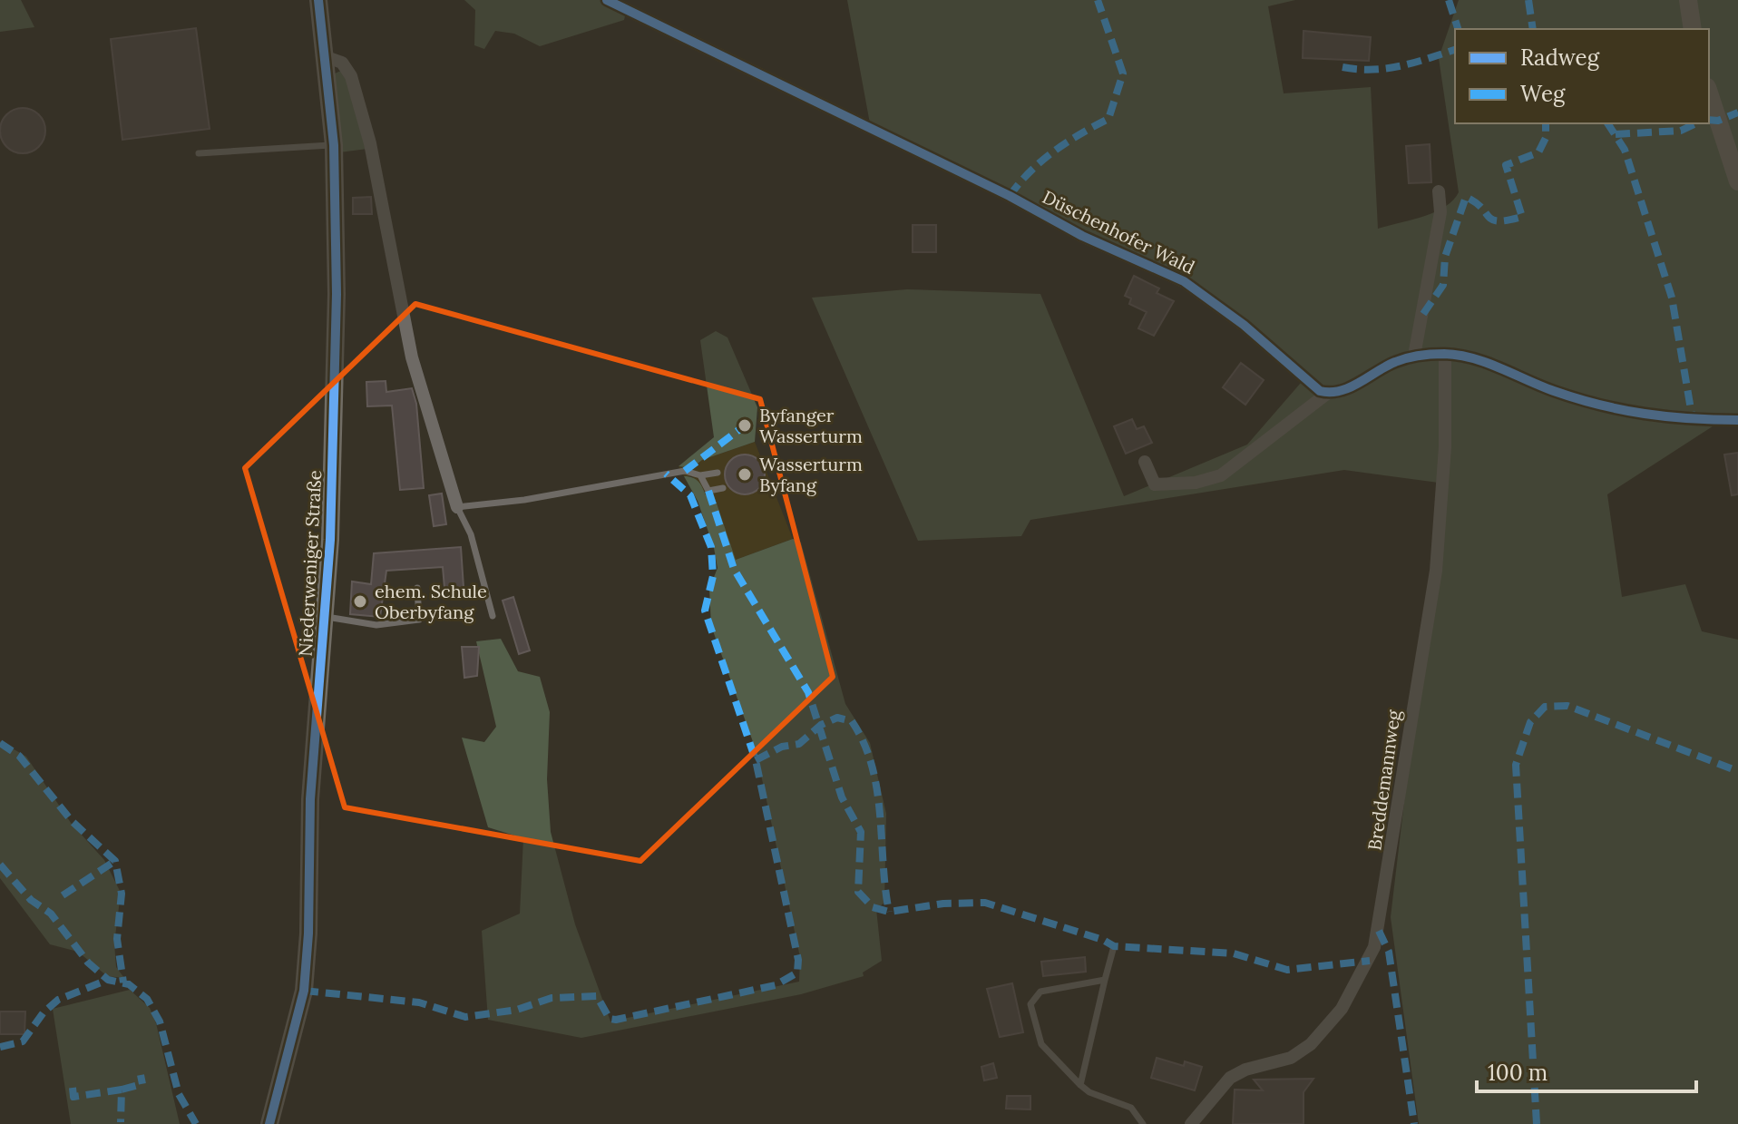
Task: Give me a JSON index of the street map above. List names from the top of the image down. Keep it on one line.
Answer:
{"streets":{"street":["Düschenhofer Wald","Niederweniger Straße","Breddemannweg"]},"places":["Byfanger Wasserturm","Wasserturm Byfang","ehem. Schule Oberbyfang"],"legend":["Radweg","Weg"],"scale_bar":"100 m"}
